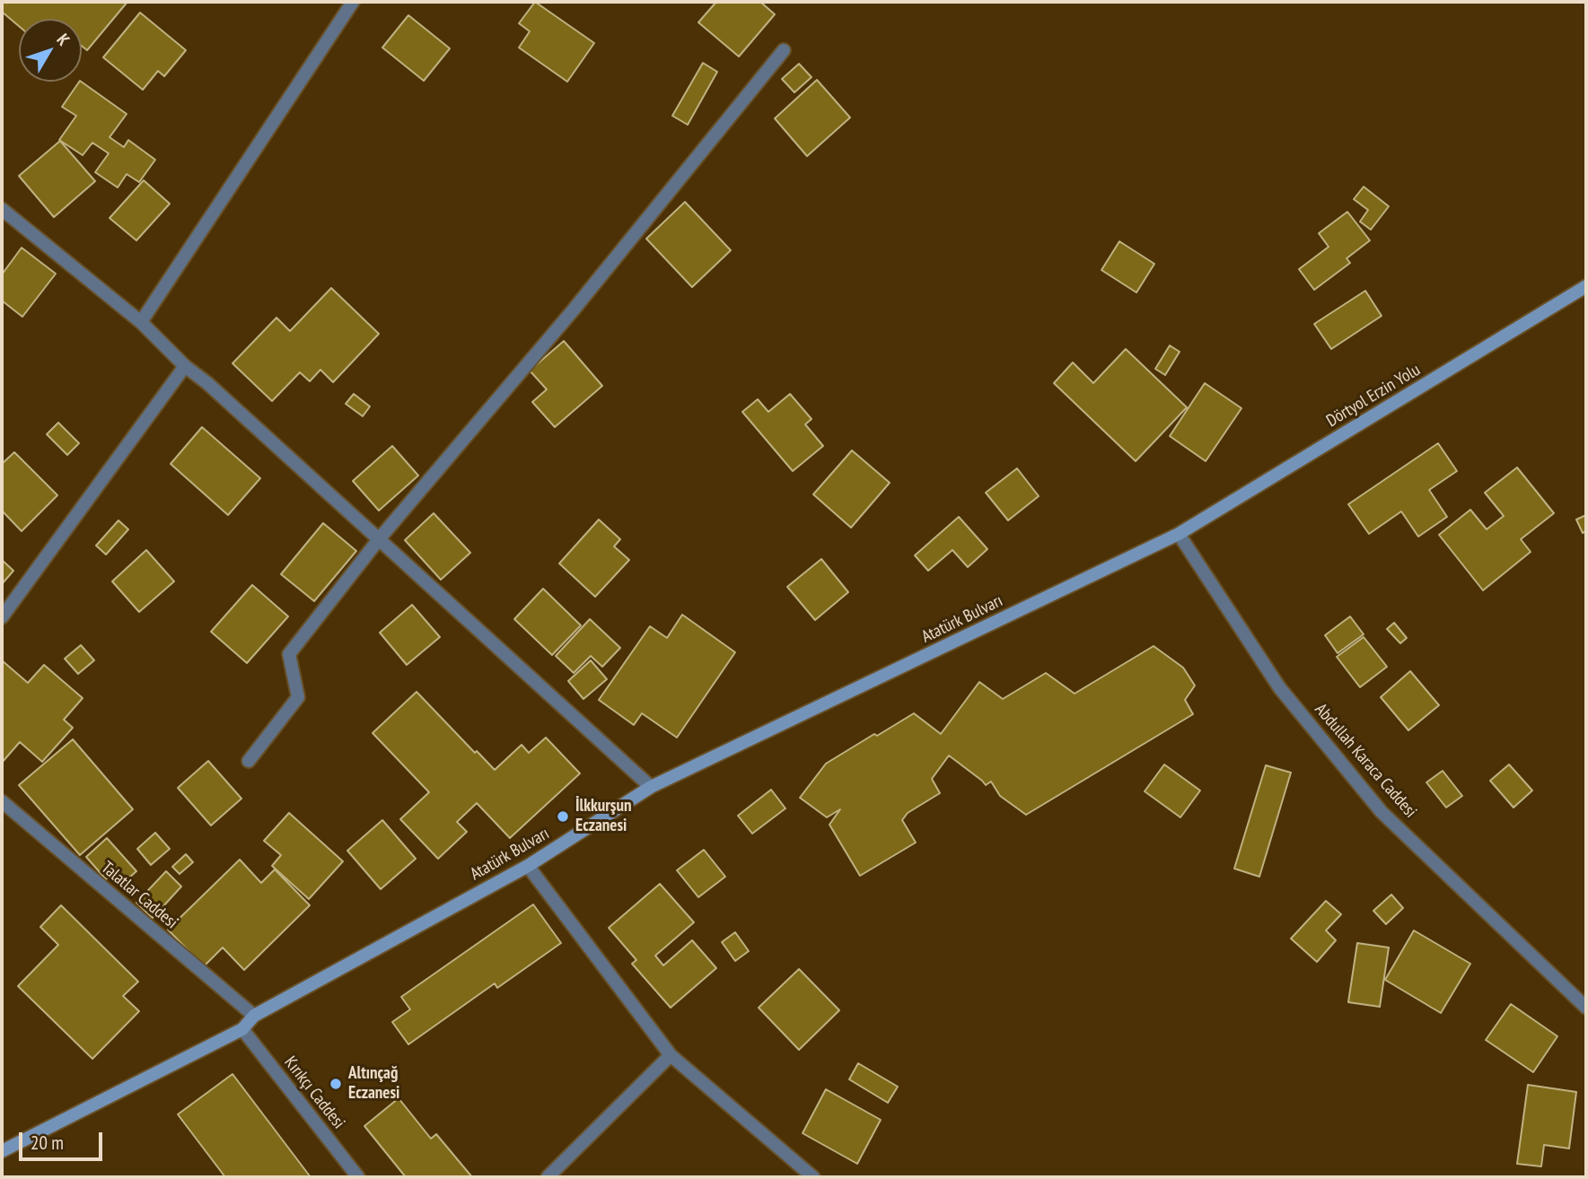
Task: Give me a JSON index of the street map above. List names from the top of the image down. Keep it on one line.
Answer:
{"streets":{"main road":["Dörtyol Erzin Yolu","Atatürk Bulvarı"],"street":["Abdullah Karaca Caddesi","Talatlar Caddesi","Kırıkçı Caddesi"]},"crossings":[["Dörtyol Erzin Yolu","Atatürk Bulvarı"],["Dörtyol Erzin Yolu","Abdullah Karaca Caddesi"],["Atatürk Bulvarı","Abdullah Karaca Caddesi"],["Atatürk Bulvarı","Talatlar Caddesi"],["Atatürk Bulvarı","Kırıkçı Caddesi"]],"places":["İlkkurşun Eczanesi","Altınçağ Eczanesi"],"scale_bar":"20 m","north":"top right"}
